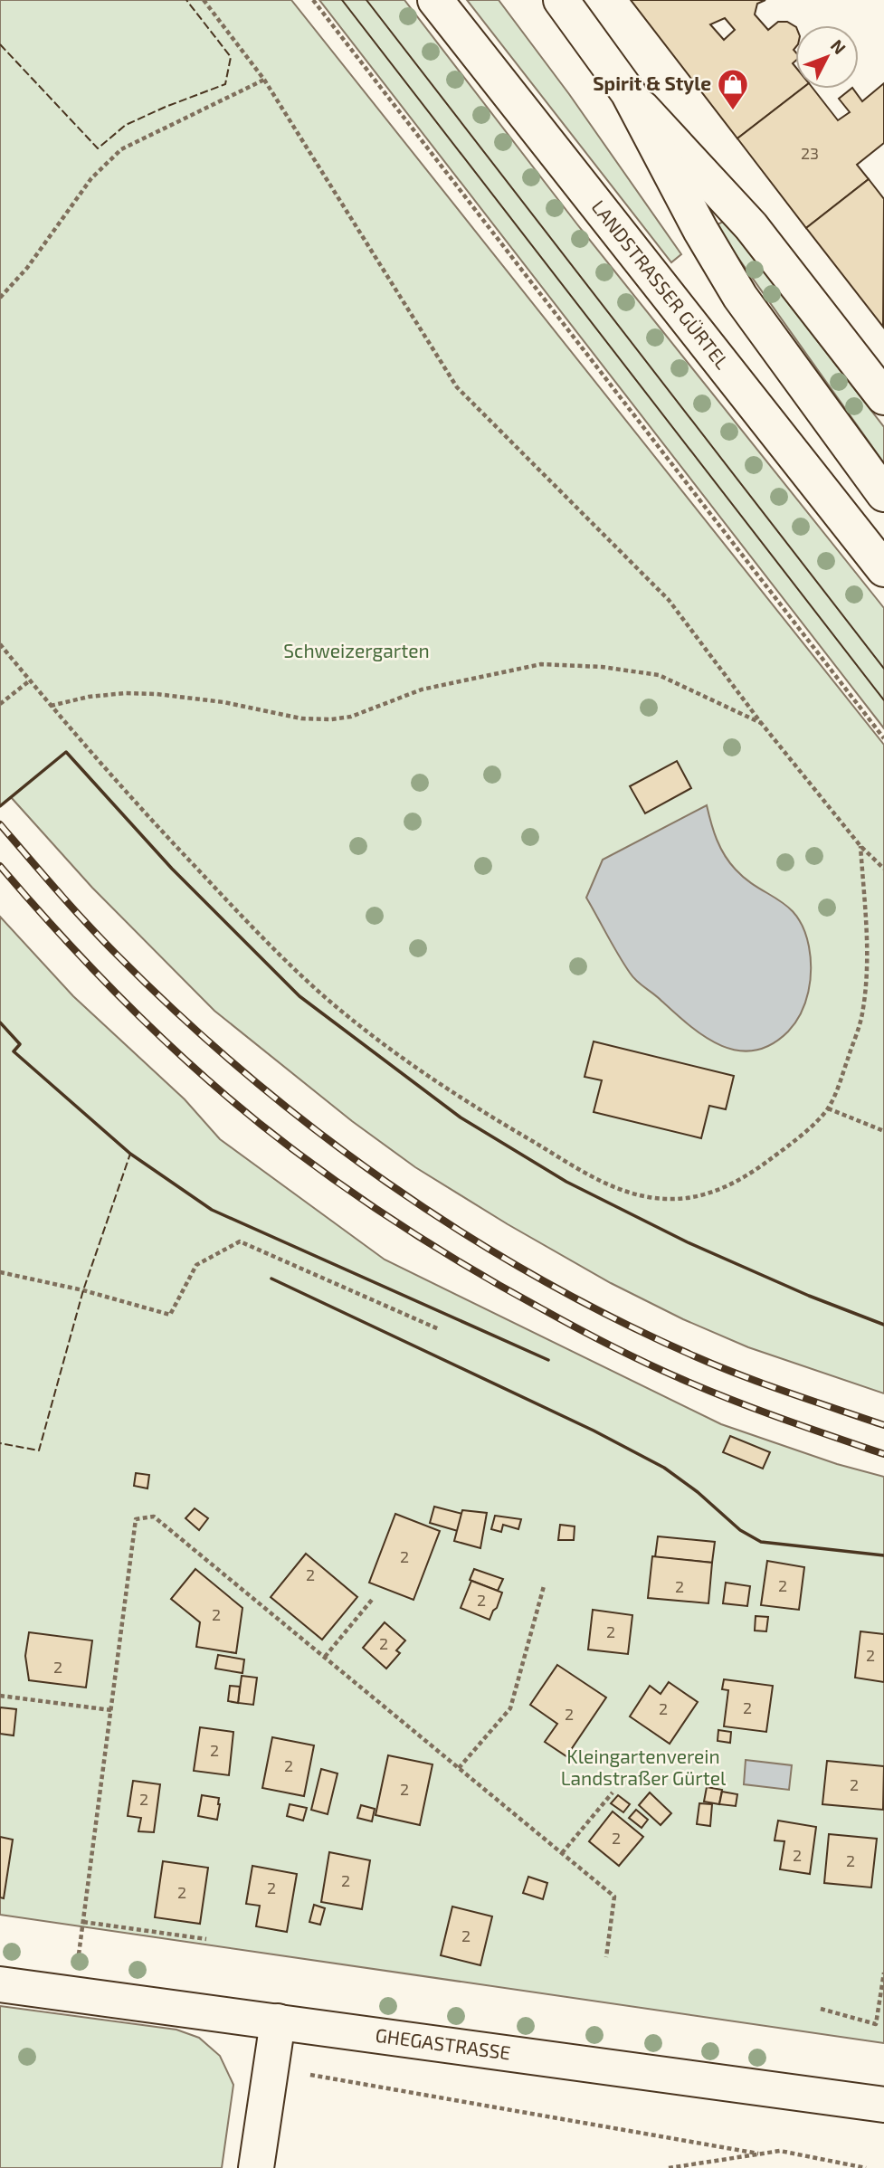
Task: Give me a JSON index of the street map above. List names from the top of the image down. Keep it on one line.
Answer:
{"streets":{"street":["LANDSTRASSER GÜRTEL","GHEGASTRASSE"]},"parks":["Schweizergarten","Kleingartenverein Landstraßer Gürtel"],"places":{"shop":["Spirit & Style"]},"house_numbers":["23","2","2","2","2","2","2","2","2","2","2","2","2","2","2","2","2","2","2","2","2","2","2","2","2","2"],"north":"top right"}
